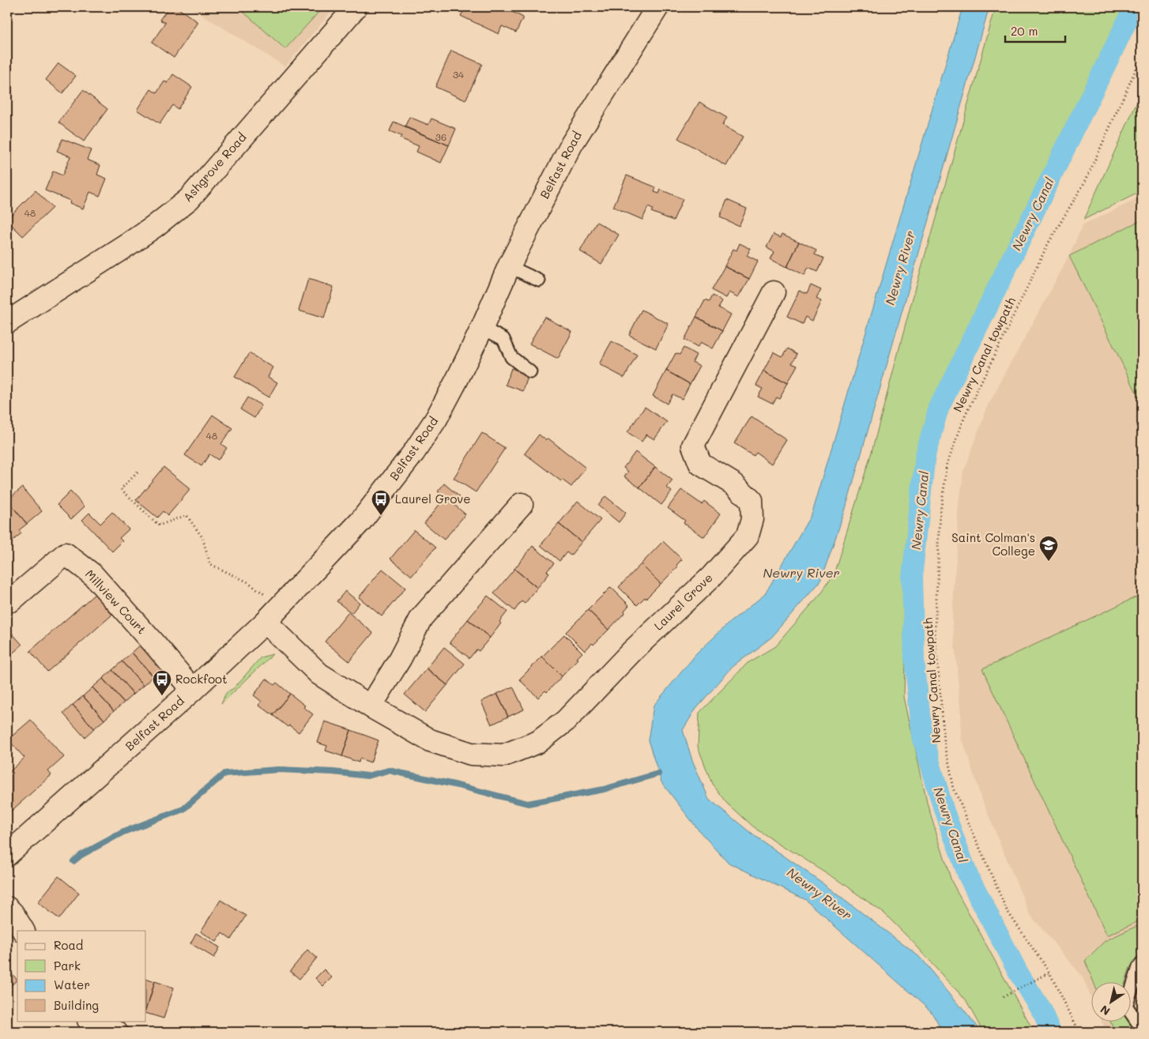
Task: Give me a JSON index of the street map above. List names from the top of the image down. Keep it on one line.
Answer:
{"streets":{"main road":["Belfast Road","Ashgrove Road","Millview Court","Laurel Grove"],"path":["Newry Canal towpath"]},"crossings":[["Belfast Road","Millview Court"],["Belfast Road","Laurel Grove"]],"water":["Newry Canal","Newry River"],"places":{"bus stop":["Laurel Grove","Rockfoot"],"school or university":["Saint Colman's College"]},"house_numbers":["34","36","48","48"],"legend":["Road","Park","Water","Building"],"scale_bar":"20 m","north":"bottom left"}
